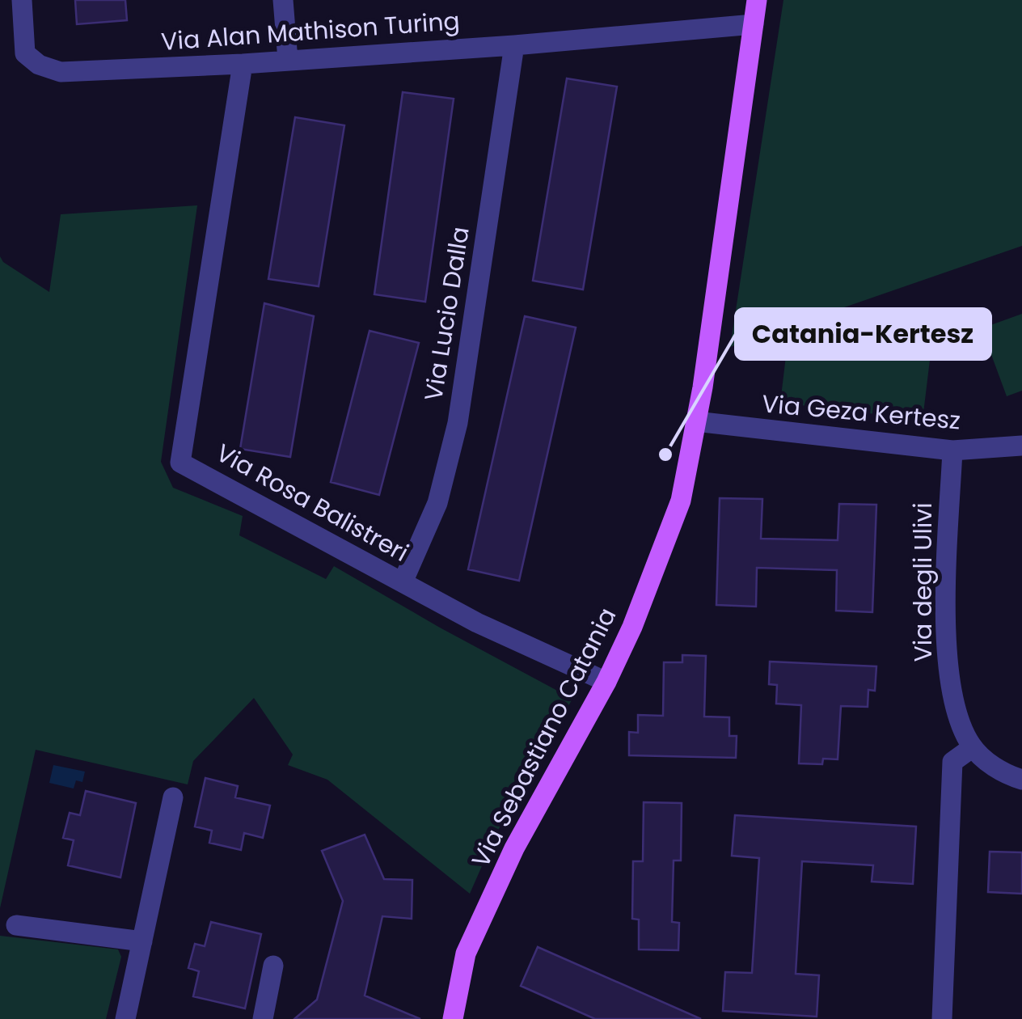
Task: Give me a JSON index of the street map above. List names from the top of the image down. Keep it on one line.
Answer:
{"streets":{"main road":["Via Sebastiano Catania"],"street":["Via Alan Mathison Turing","Via Lucio Dalla","Via Geza Kertesz","Via Rosa Balistreri","Via degli Ulivi"]},"crossings":[["Via Alan Mathison Turing","Via Lucio Dalla"],["Via Alan Mathison Turing","Via Rosa Balistreri"],["Via Alan Mathison Turing","Via Sebastiano Catania"],["Via Lucio Dalla","Via Rosa Balistreri"],["Via Geza Kertesz","Via degli Ulivi"],["Via Geza Kertesz","Via Sebastiano Catania"],["Via Rosa Balistreri","Via Sebastiano Catania"]],"places":["Catania-Kertesz"]}
